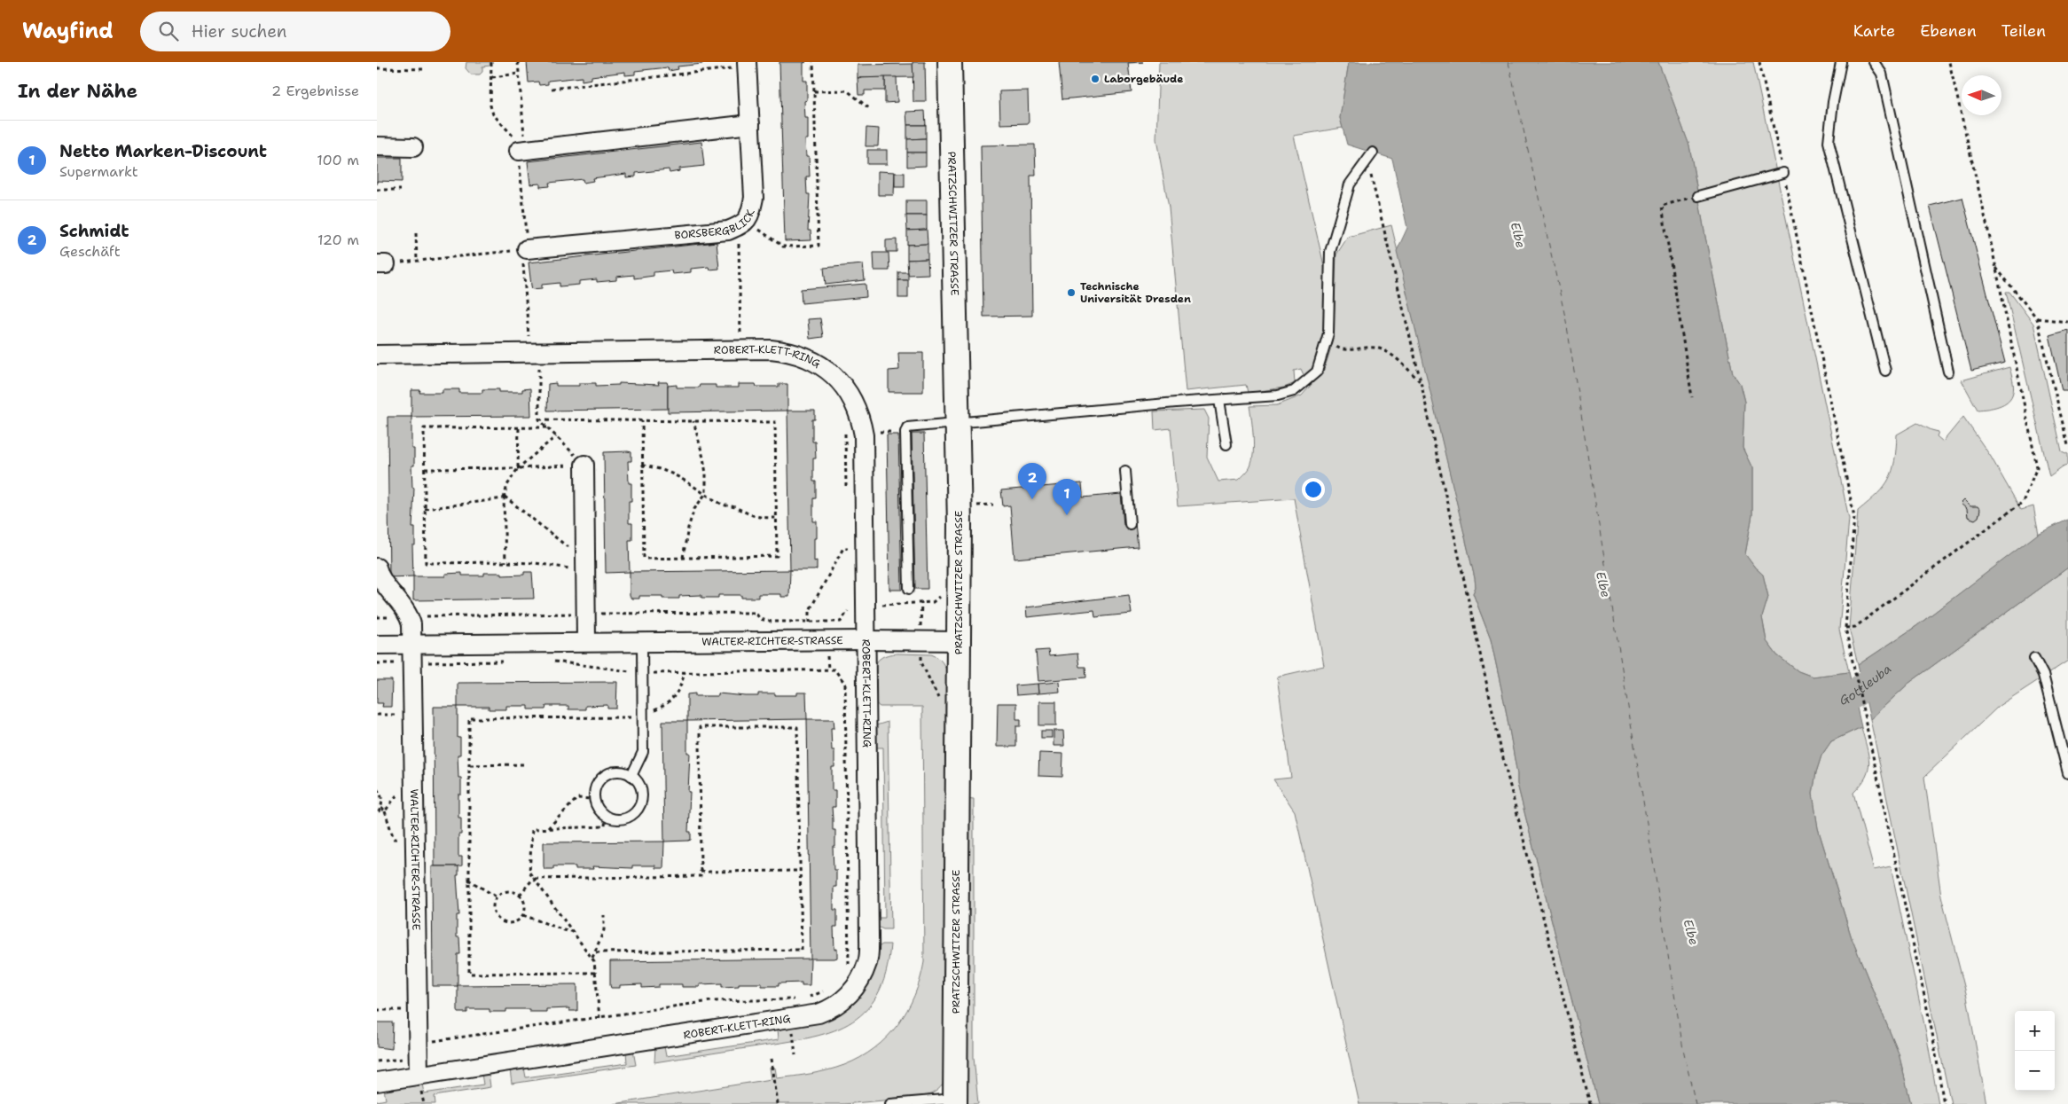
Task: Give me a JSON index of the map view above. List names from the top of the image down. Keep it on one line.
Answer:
{"streets":{"street":["BORSBERGBLICK","PRATZSCHWITZER STRASSE","ROBERT-KLETT-RING","WALTER-RICHTER-STRASSE"]},"crossings":[["PRATZSCHWITZER STRASSE","WALTER-RICHTER-STRASSE"],["ROBERT-KLETT-RING","WALTER-RICHTER-STRASSE"]],"water":["Elbe","Gottleuba"],"places":["Laborgebäude","Technische Universität Dresden"],"north":"left","page":{"header":"Wayfind","search":"Hier suchen","nav":["Karte","Ebenen","Teilen"],"heading":["In der Nähe","2 Ergebnisse"],"list":[{"mark":"1","name":"Netto Marken-Discount","note":"Supermarkt","value":"100 m"},{"mark":"2","name":"Schmidt","note":"Geschäft","value":"120 m"}],"pins":["2","1"],"map_buttons":["+","−"]}}
